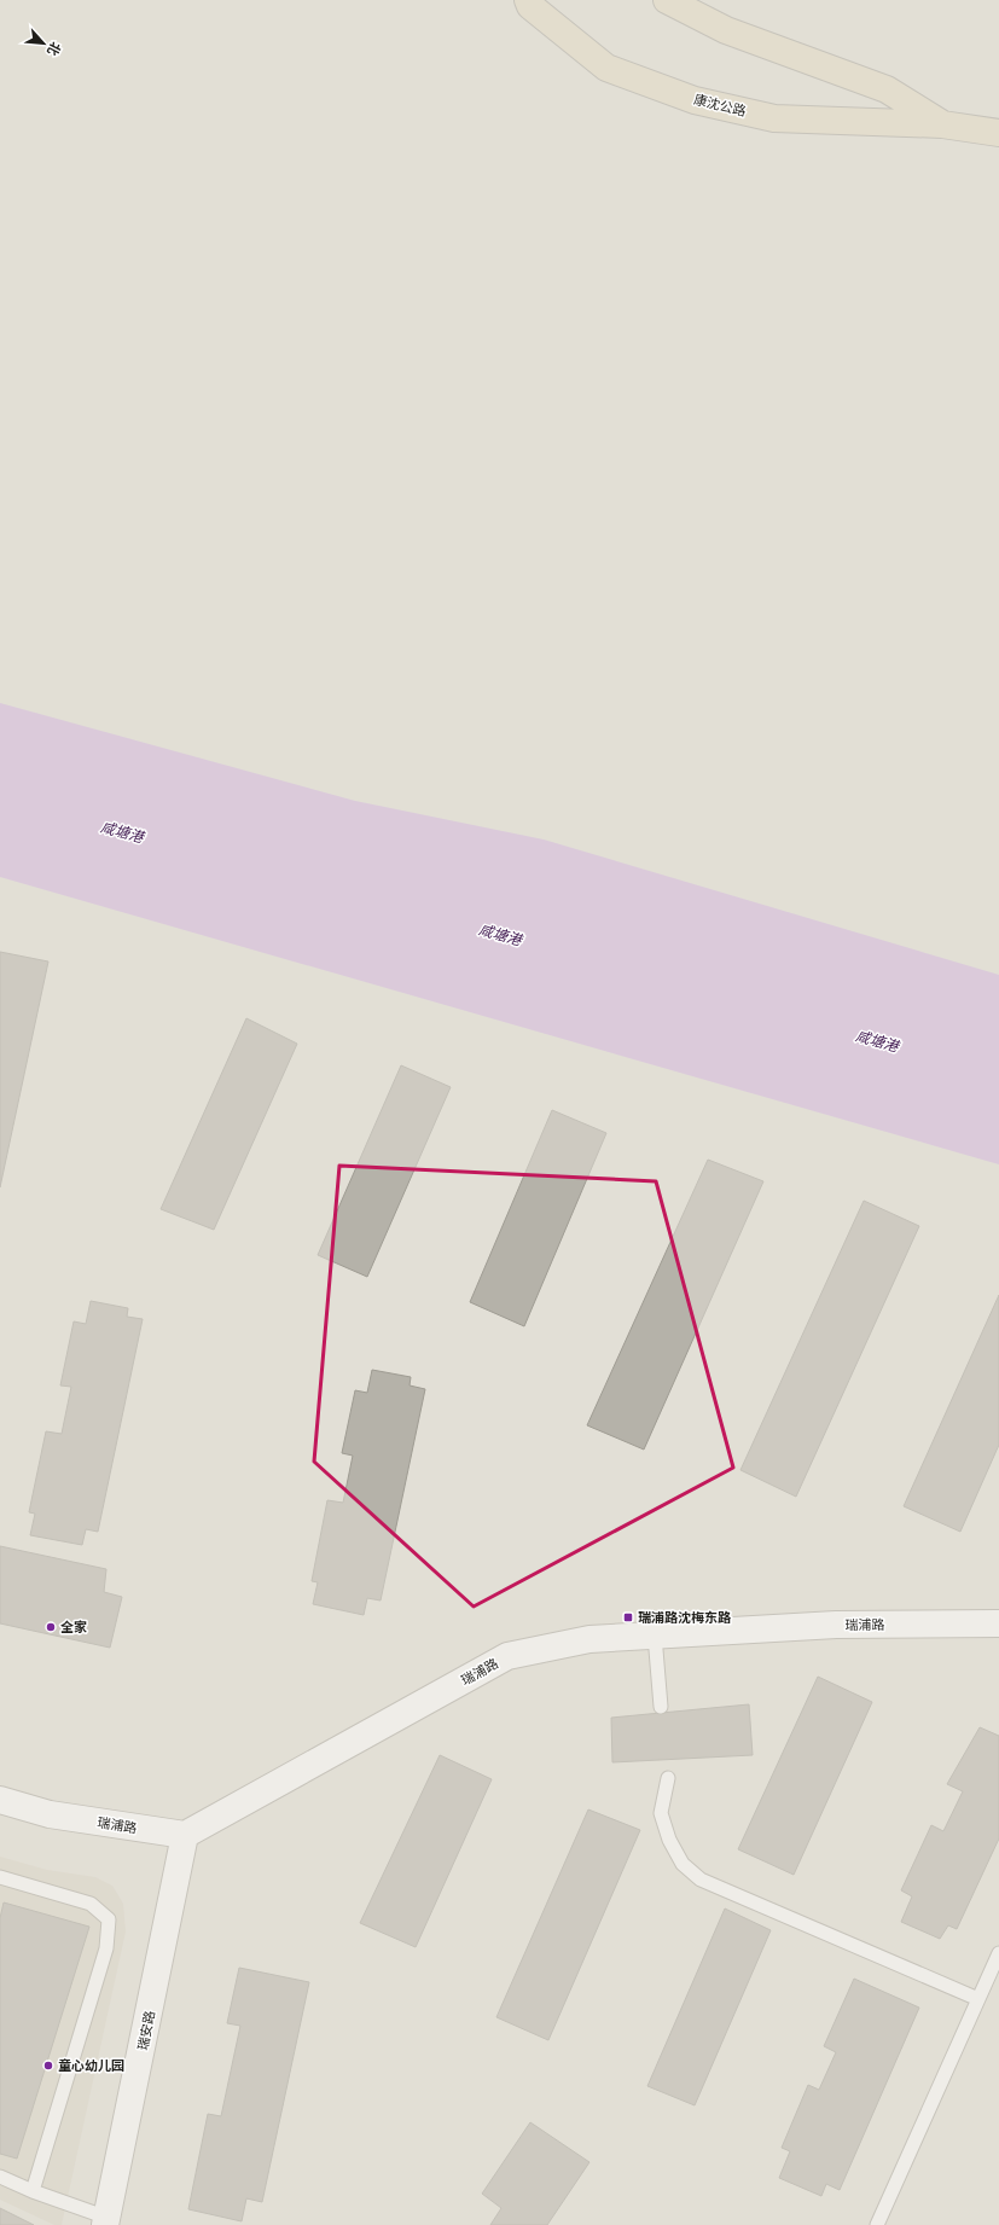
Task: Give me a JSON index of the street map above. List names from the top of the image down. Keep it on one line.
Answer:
{"streets":{"main road":["康沈公路"],"street":["瑞浦路","瑞安路"]},"crossings":[["瑞浦路","瑞安路"]],"water":["咸塘港"],"places":{"transit":["瑞浦路沈梅东路"],"other":["全家","童心幼儿园"]},"north":"bottom right"}
